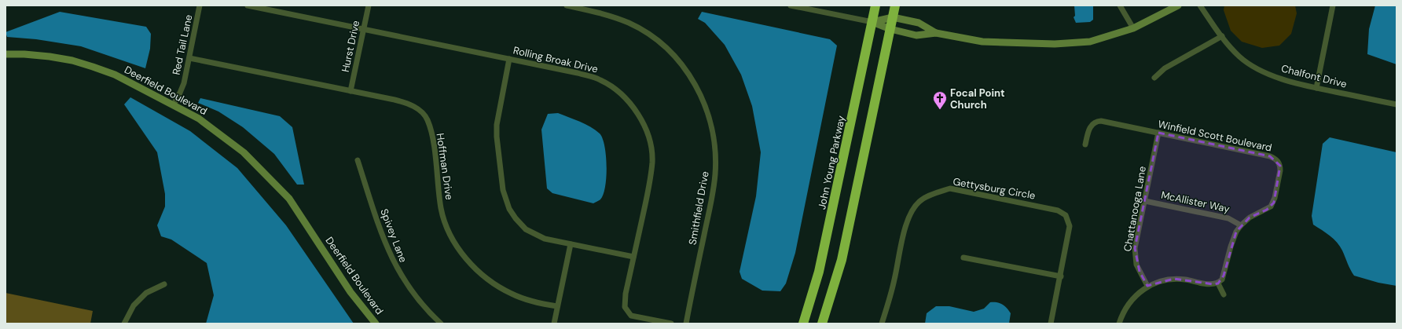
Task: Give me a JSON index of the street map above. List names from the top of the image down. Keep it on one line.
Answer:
{"streets":{"highway":["John Young Parkway"],"street":["Red Tail Lane","Hurst Drive","Rolling Broak Drive","Chalfont Drive","Deerfield Boulevard","Winfield Scott Boulevard","Hoffman Drive","Gettysburg Circle","McAllister Way","Smithfield Drive","Chattanooga Lane","Spivey Lane"]},"crossings":[["Red Tail Lane","Deerfield Boulevard"],["Red Tail Lane","Hoffman Drive"],["Hurst Drive","Rolling Broak Drive"],["Hurst Drive","Hoffman Drive"],["Winfield Scott Boulevard","McAllister Way"],["Winfield Scott Boulevard","Chattanooga Lane"],["McAllister Way","Chattanooga Lane"]],"places":{"church":["Focal Point Church"]}}
